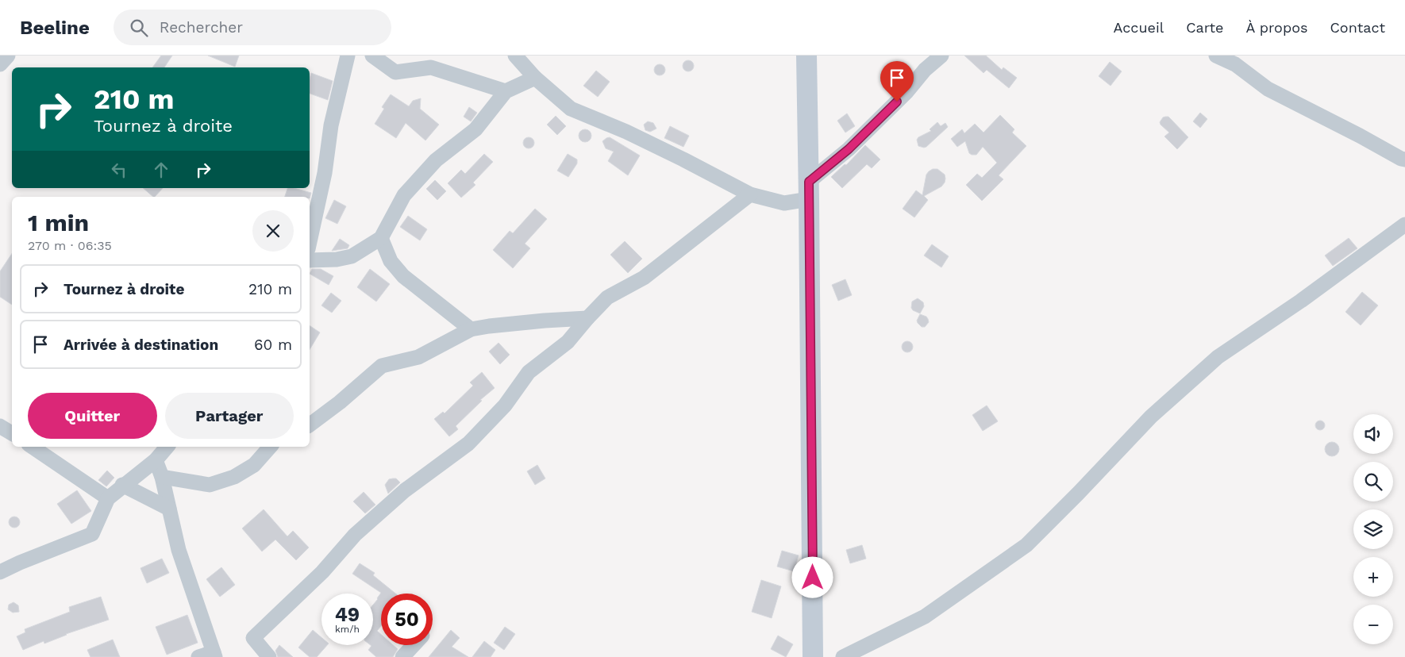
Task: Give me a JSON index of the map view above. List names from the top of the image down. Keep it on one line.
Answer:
{"page":{"header":"Beeline","search":"Rechercher","nav":["Accueil","Carte","À propos","Contact"],"turn":["210 m","Tournez à droite"],"heading":["1 min","270 m · 06:35"],"list":[{"name":"Tournez à droite","value":"210 m"},{"name":"Arrivée à destination","value":"60 m"}],"buttons":["Quitter","Partager"],"map_buttons":["+","−"],"speed":"49 km/h","limit":"50"}}
